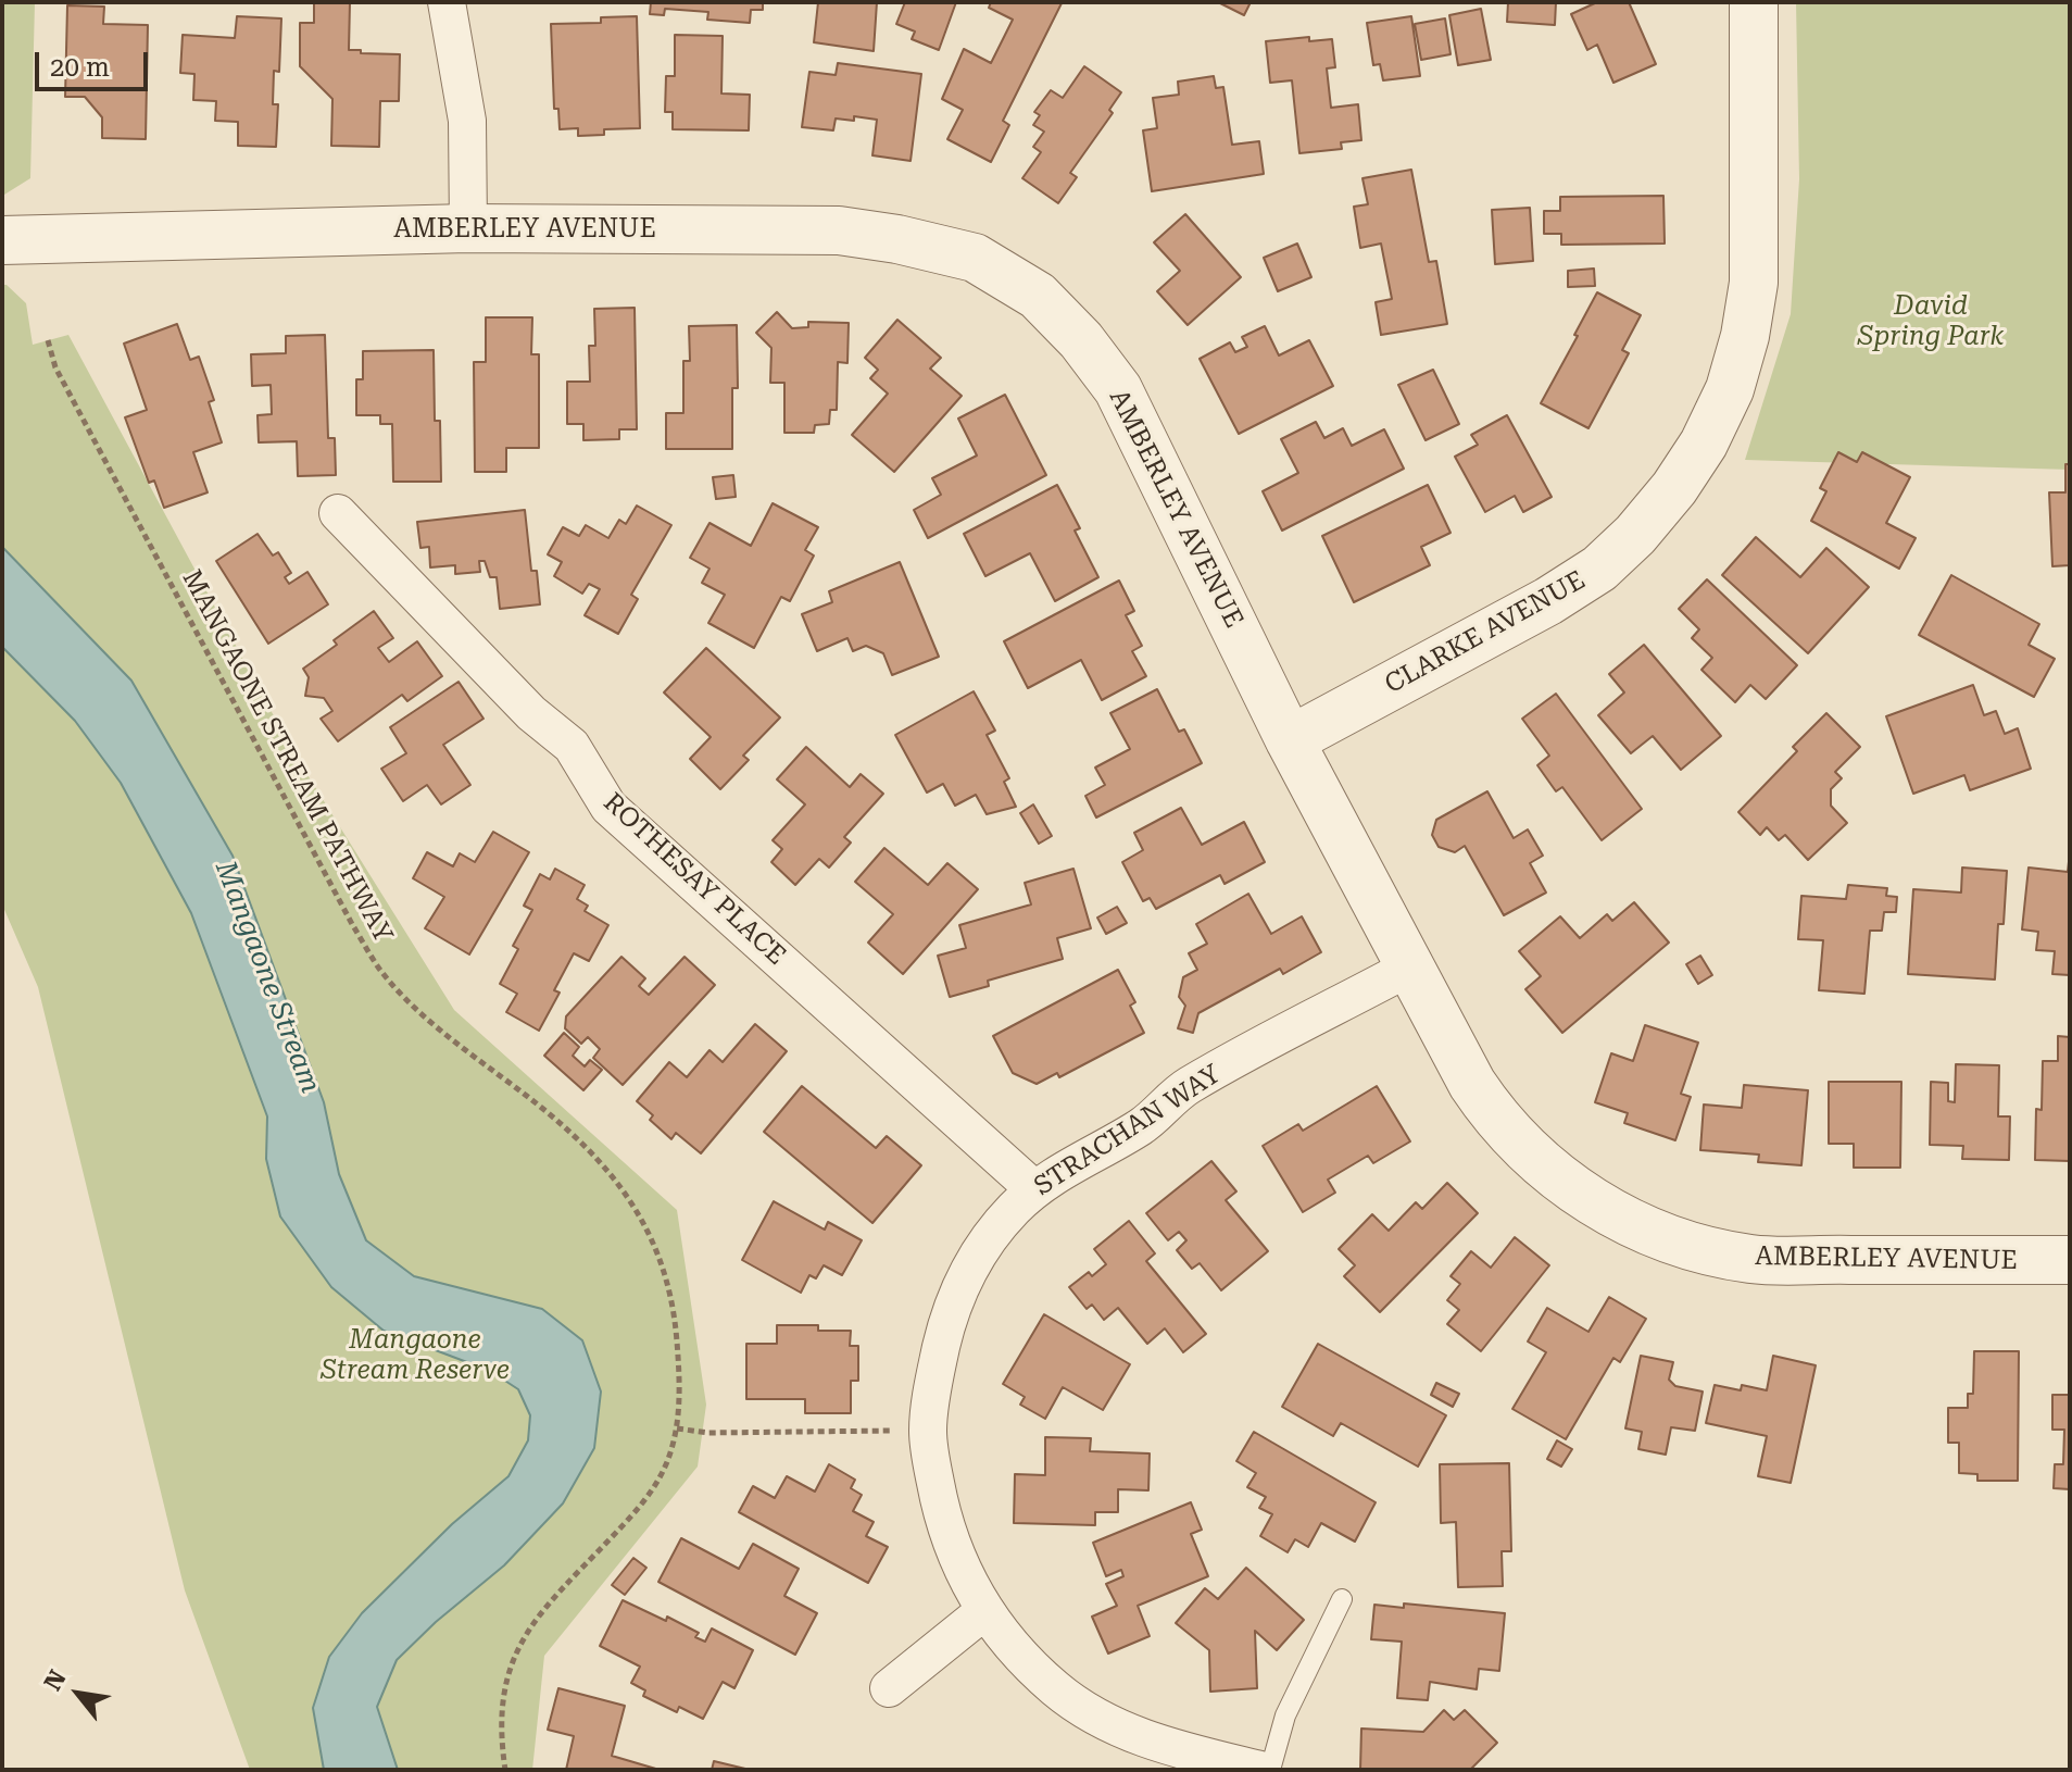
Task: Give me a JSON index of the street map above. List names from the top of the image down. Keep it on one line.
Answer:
{"streets":{"street":["AMBERLEY AVENUE","CLARKE AVENUE","ROTHESAY PLACE","STRACHAN WAY"],"path":["MANGAONE STREAM PATHWAY"]},"crossings":[["AMBERLEY AVENUE","CLARKE AVENUE"],["AMBERLEY AVENUE","STRACHAN WAY"],["ROTHESAY PLACE","STRACHAN WAY"]],"water":["Mangaone Stream"],"parks":["David Spring Park","Mangaone Stream Reserve"],"scale_bar":"20 m","north":"top left"}
